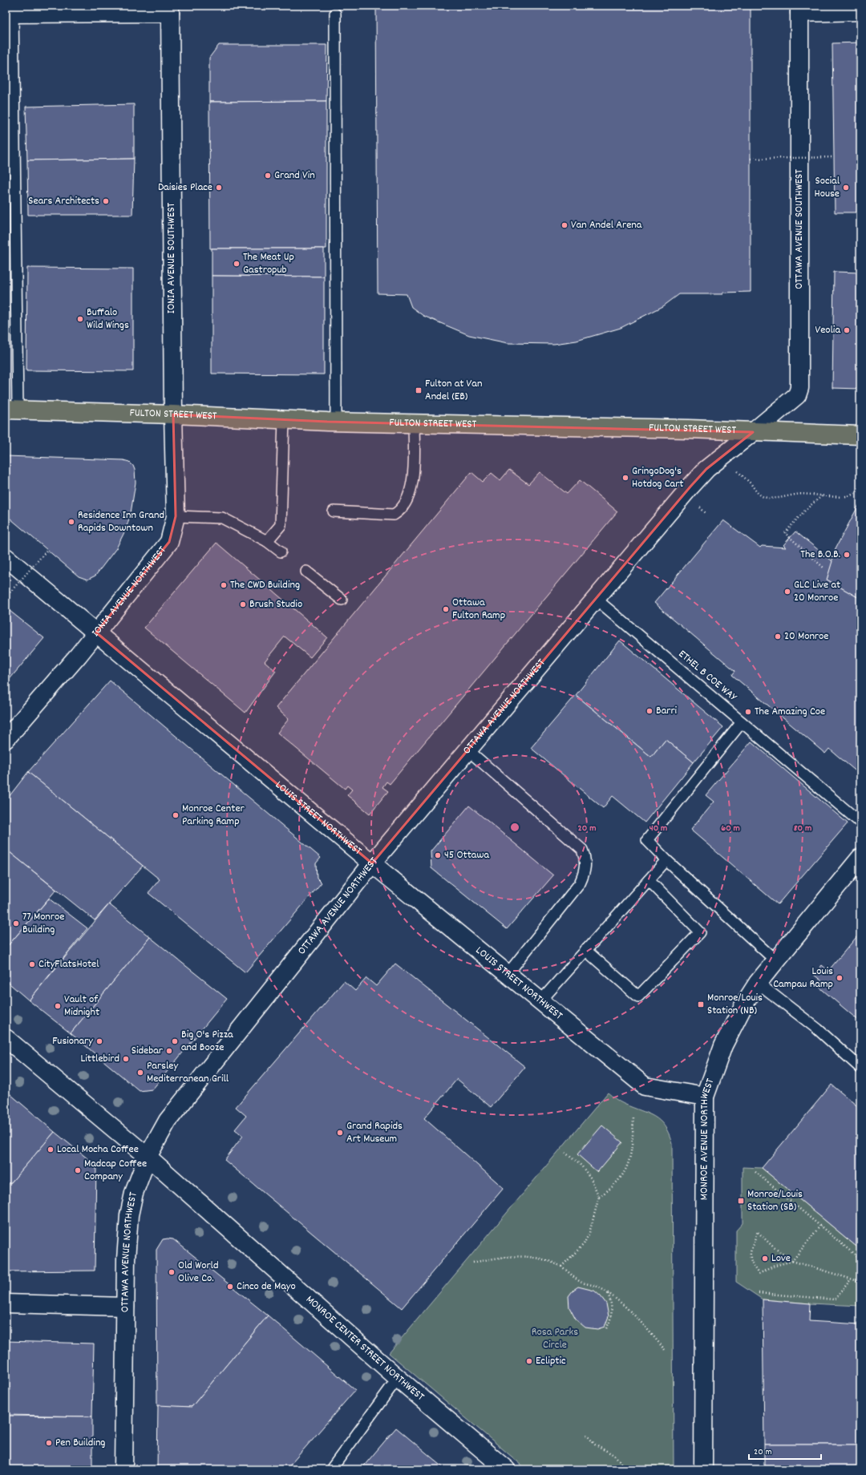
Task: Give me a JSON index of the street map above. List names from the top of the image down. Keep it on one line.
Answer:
{"streets":{"main road":["FULTON STREET WEST"],"street":["OTTAWA AVENUE SOUTHWEST","IONIA AVENUE SOUTHWEST","IONIA AVENUE NORTHWEST","OTTAWA AVENUE NORTHWEST","LOUIS STREET NORTHWEST","MONROE AVENUE NORTHWEST","MONROE CENTER STREET NORTHWEST"],"lane":["ETHEL B COE WAY"]},"crossings":[["OTTAWA AVENUE SOUTHWEST","FULTON STREET WEST"],["OTTAWA AVENUE SOUTHWEST","OTTAWA AVENUE NORTHWEST"],["IONIA AVENUE SOUTHWEST","FULTON STREET WEST"],["IONIA AVENUE SOUTHWEST","IONIA AVENUE NORTHWEST"],["FULTON STREET WEST","IONIA AVENUE NORTHWEST"],["FULTON STREET WEST","OTTAWA AVENUE NORTHWEST"],["IONIA AVENUE NORTHWEST","LOUIS STREET NORTHWEST"],["ETHEL B COE WAY","OTTAWA AVENUE NORTHWEST"],["OTTAWA AVENUE NORTHWEST","LOUIS STREET NORTHWEST"],["OTTAWA AVENUE NORTHWEST","MONROE CENTER STREET NORTHWEST"],["LOUIS STREET NORTHWEST","MONROE AVENUE NORTHWEST"]],"parks":["Rosa Parks Circle"],"places":{"other":["Grand Vin","Daisies Place","Social House","Sears Architects","Van Andel Arena","The Meat Up Gastropub","Buffalo Wild Wings","Veolia","GringoDog's Hotdog Cart","Residence Inn Grand Rapids Downtown","The B.O.B.","The CWD Building","GLC Live at 20 Monroe","Brush Studio","Ottawa Fulton Ramp","20 Monroe","Barri","The Amazing Coe","Monroe Center Parking Ramp","45 Ottawa","77 Monroe Building","CityFlatsHotel","Louis Campau Ramp","Vault of Midnight","Fusionary","Big O's Pizza and Booze","Sidebar","Littlebird","Parsley Mediterranean Grill","Grand Rapids Art Museum","Local Mocha Coffee","Madcap Coffee Company","Love","Old World Olive Co.","Cinco de Mayo","Ecliptic","Pen Building"],"transit":["Fulton at Van Andel (EB)","Monroe/Louis Station (NB)","Monroe/Louis Station (SB)"]},"scale_bar":"20 m","rings":["20 m","40 m","60 m","80 m"]}
